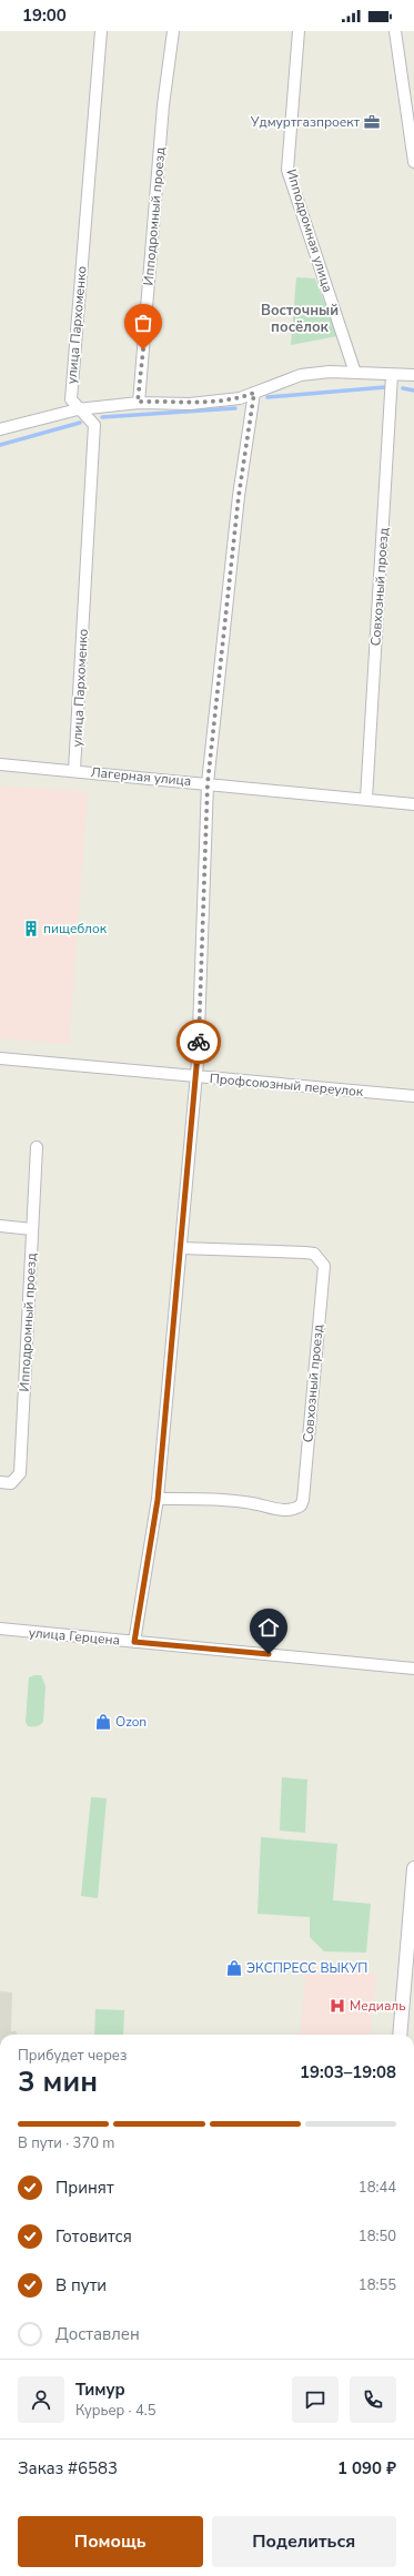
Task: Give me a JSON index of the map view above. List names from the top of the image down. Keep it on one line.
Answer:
{"streets":{"street":["Ипподромный проезд","Ипподромная улица","улица Пархоменко","Совхозный проезд","Лагерная улица","Профсоюзный переулок","улица Герцена"]},"crossings":[["улица Пархоменко","Лагерная улица"],["Совхозный проезд","Лагерная улица"]],"districts":["Восточный посёлок"],"places":{"office":["Удмуртгазпроект"],"building":["пищеблок"],"shop":["Ozon","ЭКСПРЕСС ВЫКУП"],"hospital":["Медиаль"]},"page":{"status":"19:00","heading":["3 мин","Прибудет через","19:03–19:08"],"panel":["Тимур","Курьер · 4.5","Заказ #6583","1 090 ₽"],"bar":"В пути · 370 m","list":[["Принят","18:44"],["Готовится","18:50"],["В пути","18:55"],"Доставлен"],"buttons":["Помощь","Поделиться"]}}
